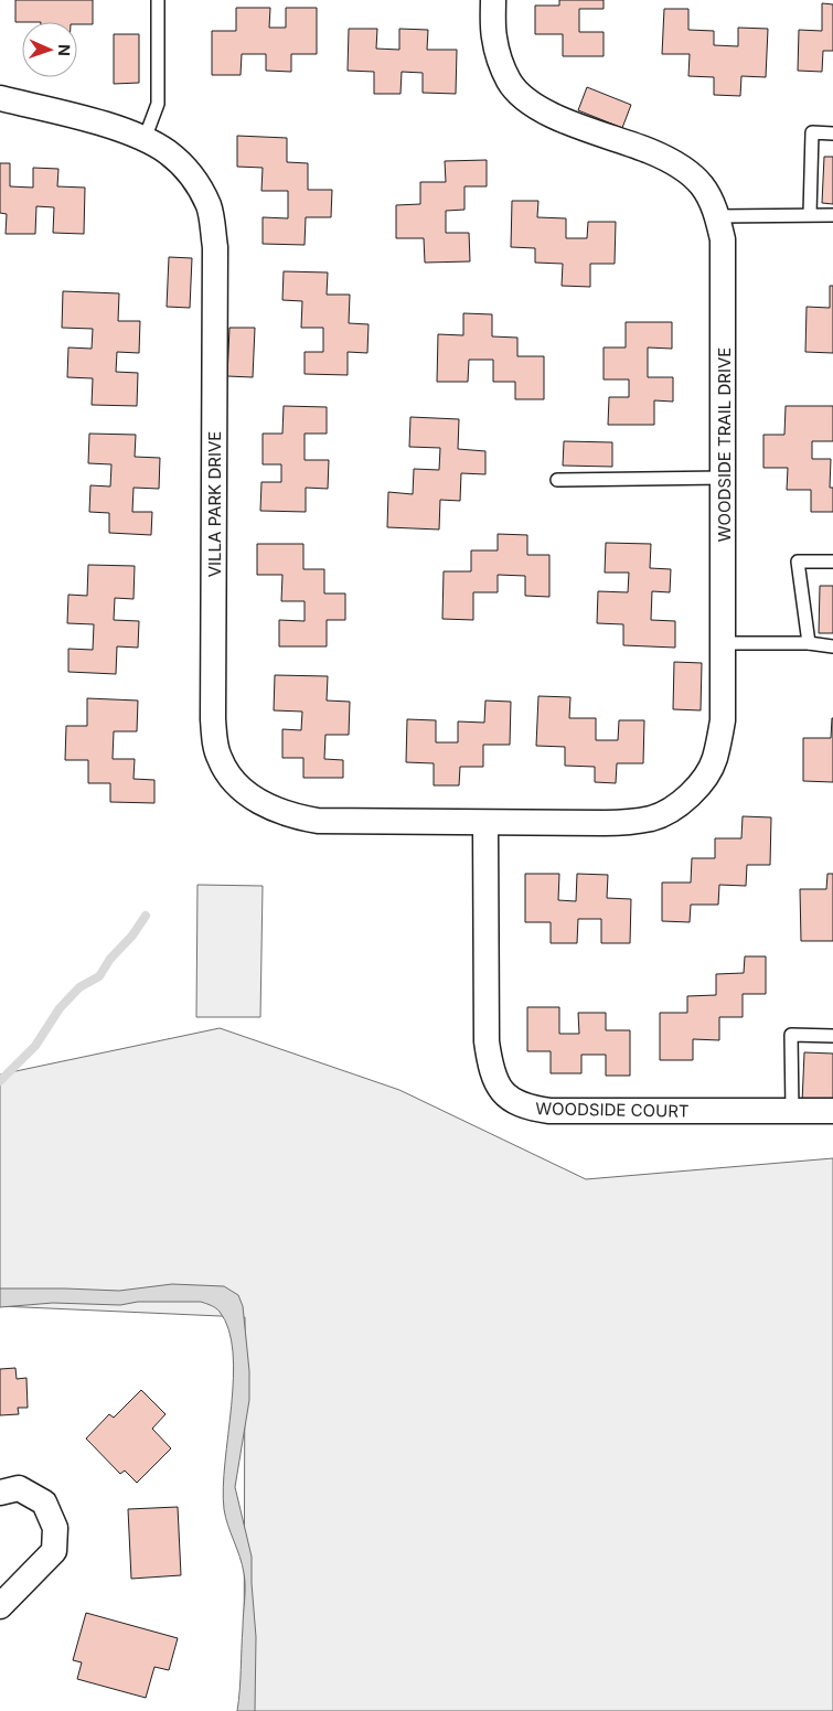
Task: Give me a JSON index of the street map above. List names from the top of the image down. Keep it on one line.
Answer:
{"streets":{"street":["WOODSIDE TRAIL DRIVE","VILLA PARK DRIVE","WOODSIDE COURT"]},"crossings":[["WOODSIDE TRAIL DRIVE","VILLA PARK DRIVE"],["WOODSIDE TRAIL DRIVE","WOODSIDE COURT"],["VILLA PARK DRIVE","WOODSIDE COURT"]],"north":"right"}
